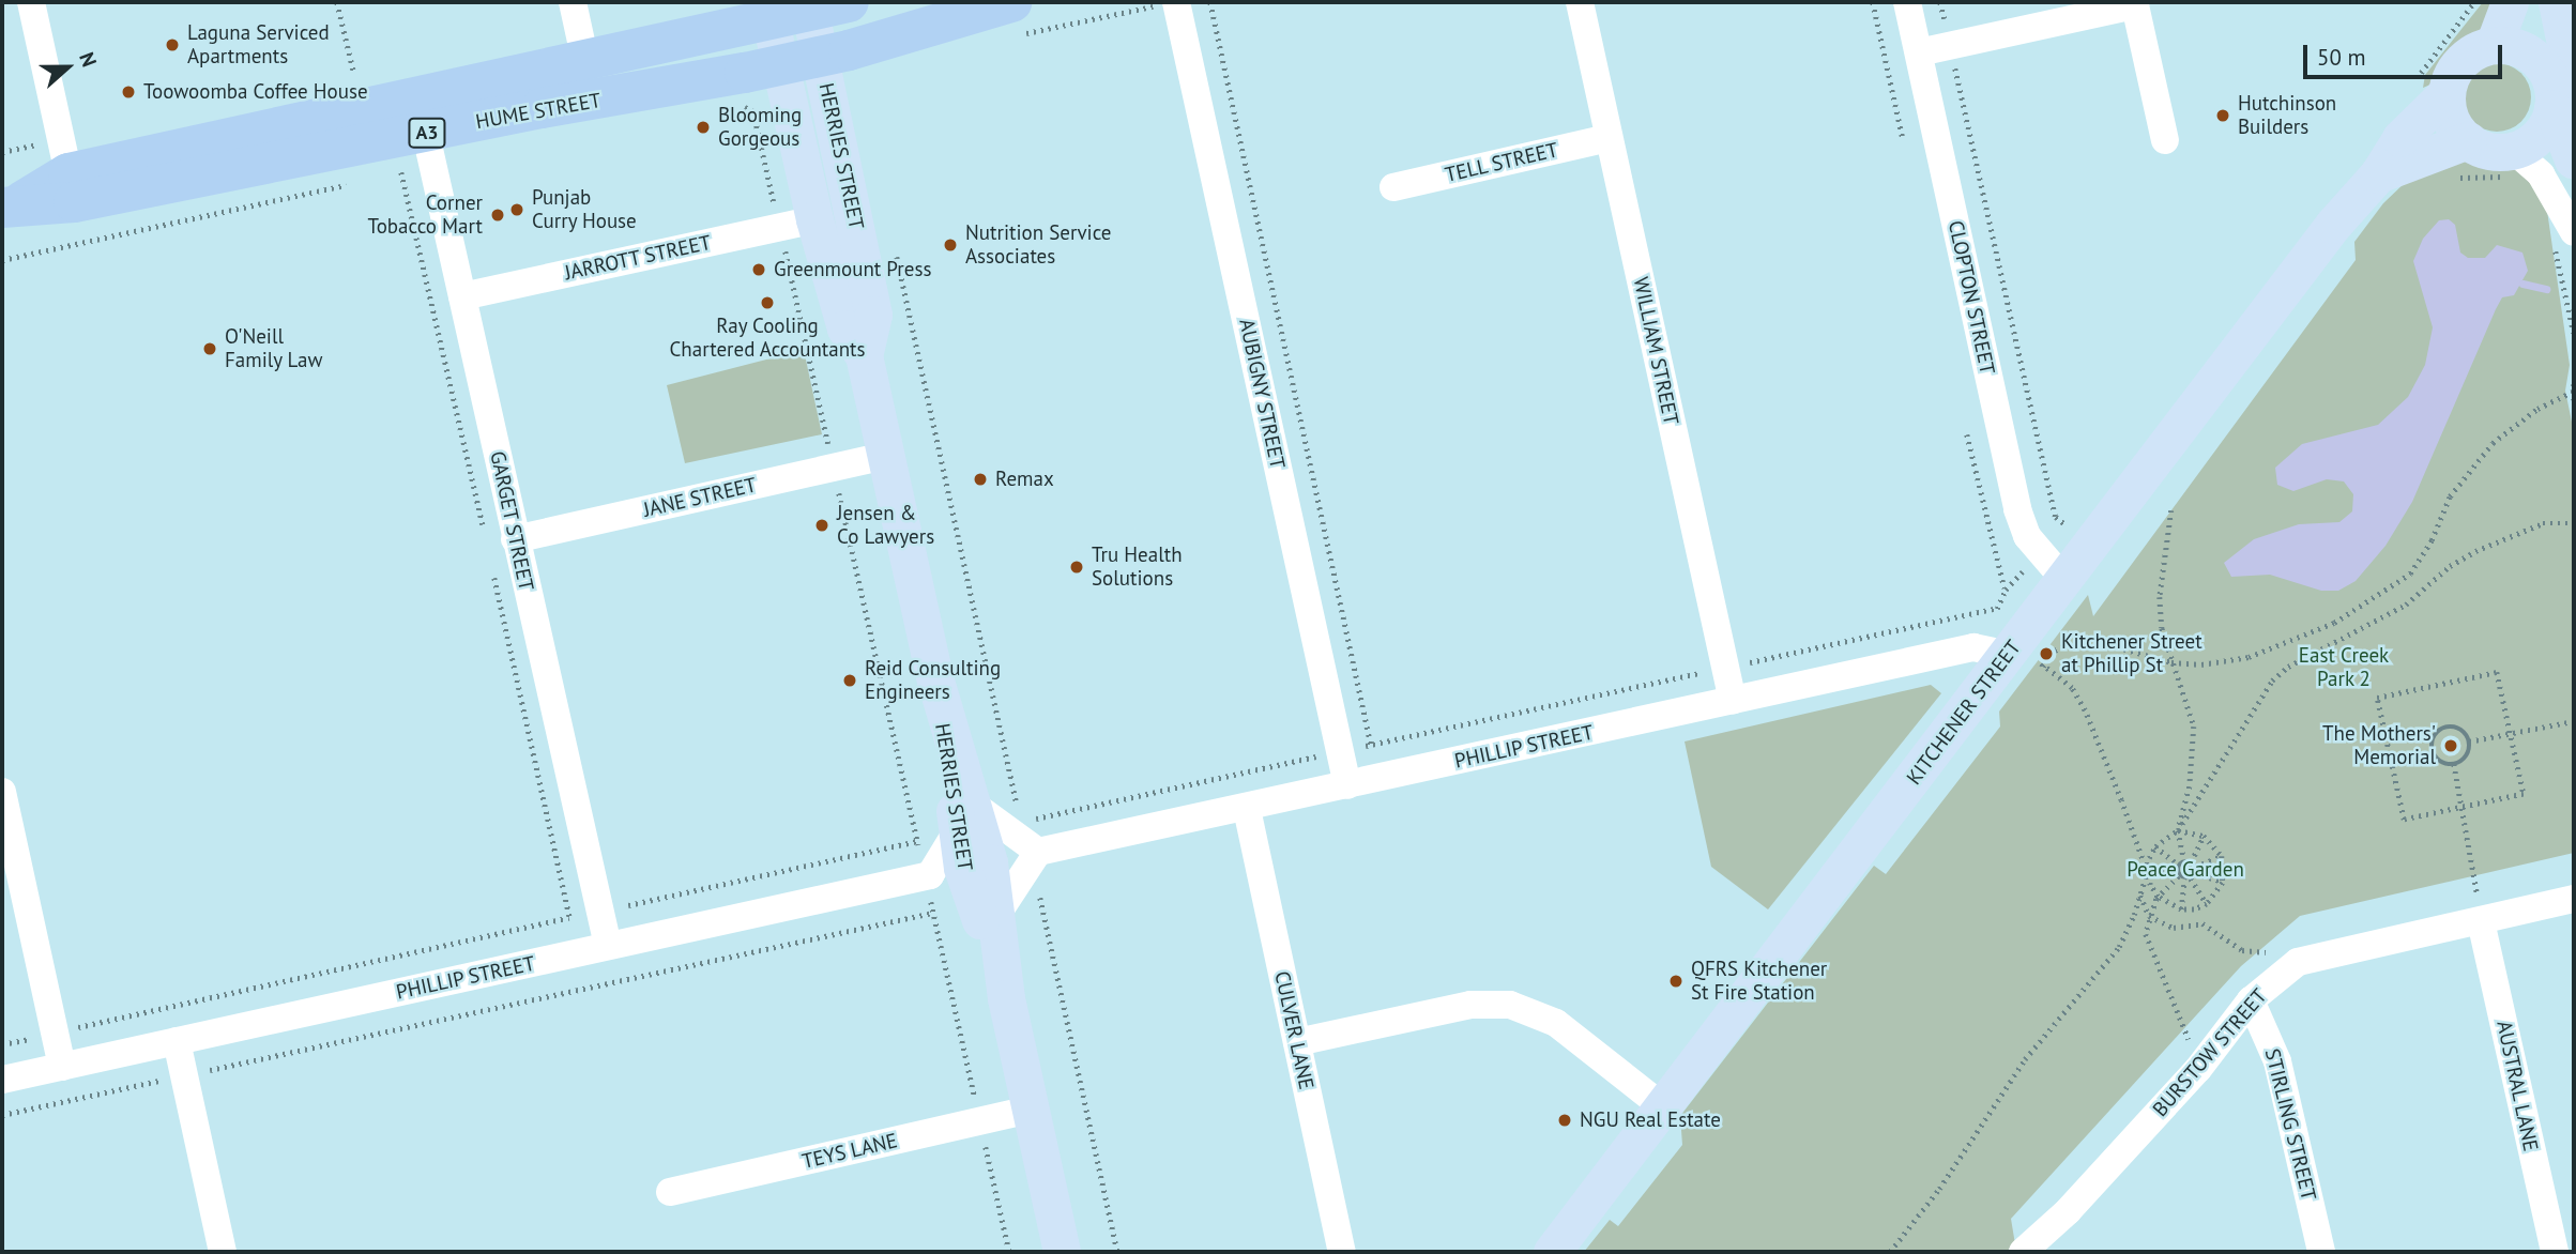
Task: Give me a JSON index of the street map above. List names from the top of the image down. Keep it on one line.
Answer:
{"streets":{"highway":["HUME STREET","A3"],"main road":["HERRIES STREET","KITCHENER STREET"],"street":["TELL STREET","JARROTT STREET","CLOPTON STREET","WILLIAM STREET","AUBIGNY STREET","JANE STREET","GARGET STREET","PHILLIP STREET","CULVER LANE","BURSTOW STREET","AUSTRAL LANE","STIRLING STREET","TEYS LANE"]},"crossings":[["HUME STREET","HERRIES STREET"],["HUME STREET","GARGET STREET"],["HERRIES STREET","JARROTT STREET"],["HERRIES STREET","JANE STREET"],["HERRIES STREET","TEYS LANE"],["TELL STREET","WILLIAM STREET"],["JARROTT STREET","GARGET STREET"],["CLOPTON STREET","KITCHENER STREET"],["WILLIAM STREET","PHILLIP STREET"],["AUBIGNY STREET","PHILLIP STREET"],["JANE STREET","GARGET STREET"],["GARGET STREET","PHILLIP STREET"],["KITCHENER STREET","PHILLIP STREET"],["PHILLIP STREET","CULVER LANE"],["BURSTOW STREET","AUSTRAL LANE"],["BURSTOW STREET","STIRLING STREET"]],"parks":["East Creek Park 2","Peace Garden"],"places":["Laguna Serviced Apartments","Toowoomba Coffee House","Hutchinson Builders","Blooming Gorgeous","Punjab Curry House","Corner Tobacco Mart","Nutrition Service Associates","Greenmount Press","Ray Cooling Chartered Accountants","O'Neill Family Law","Remax","Jensen & Co Lawyers","Tru Health Solutions","Kitchener Street at Phillip St","Reid Consulting Engineers","The Mothers' Memorial","QFRS Kitchener St Fire Station","NGU Real Estate"],"scale_bar":"50 m","north":"right"}
